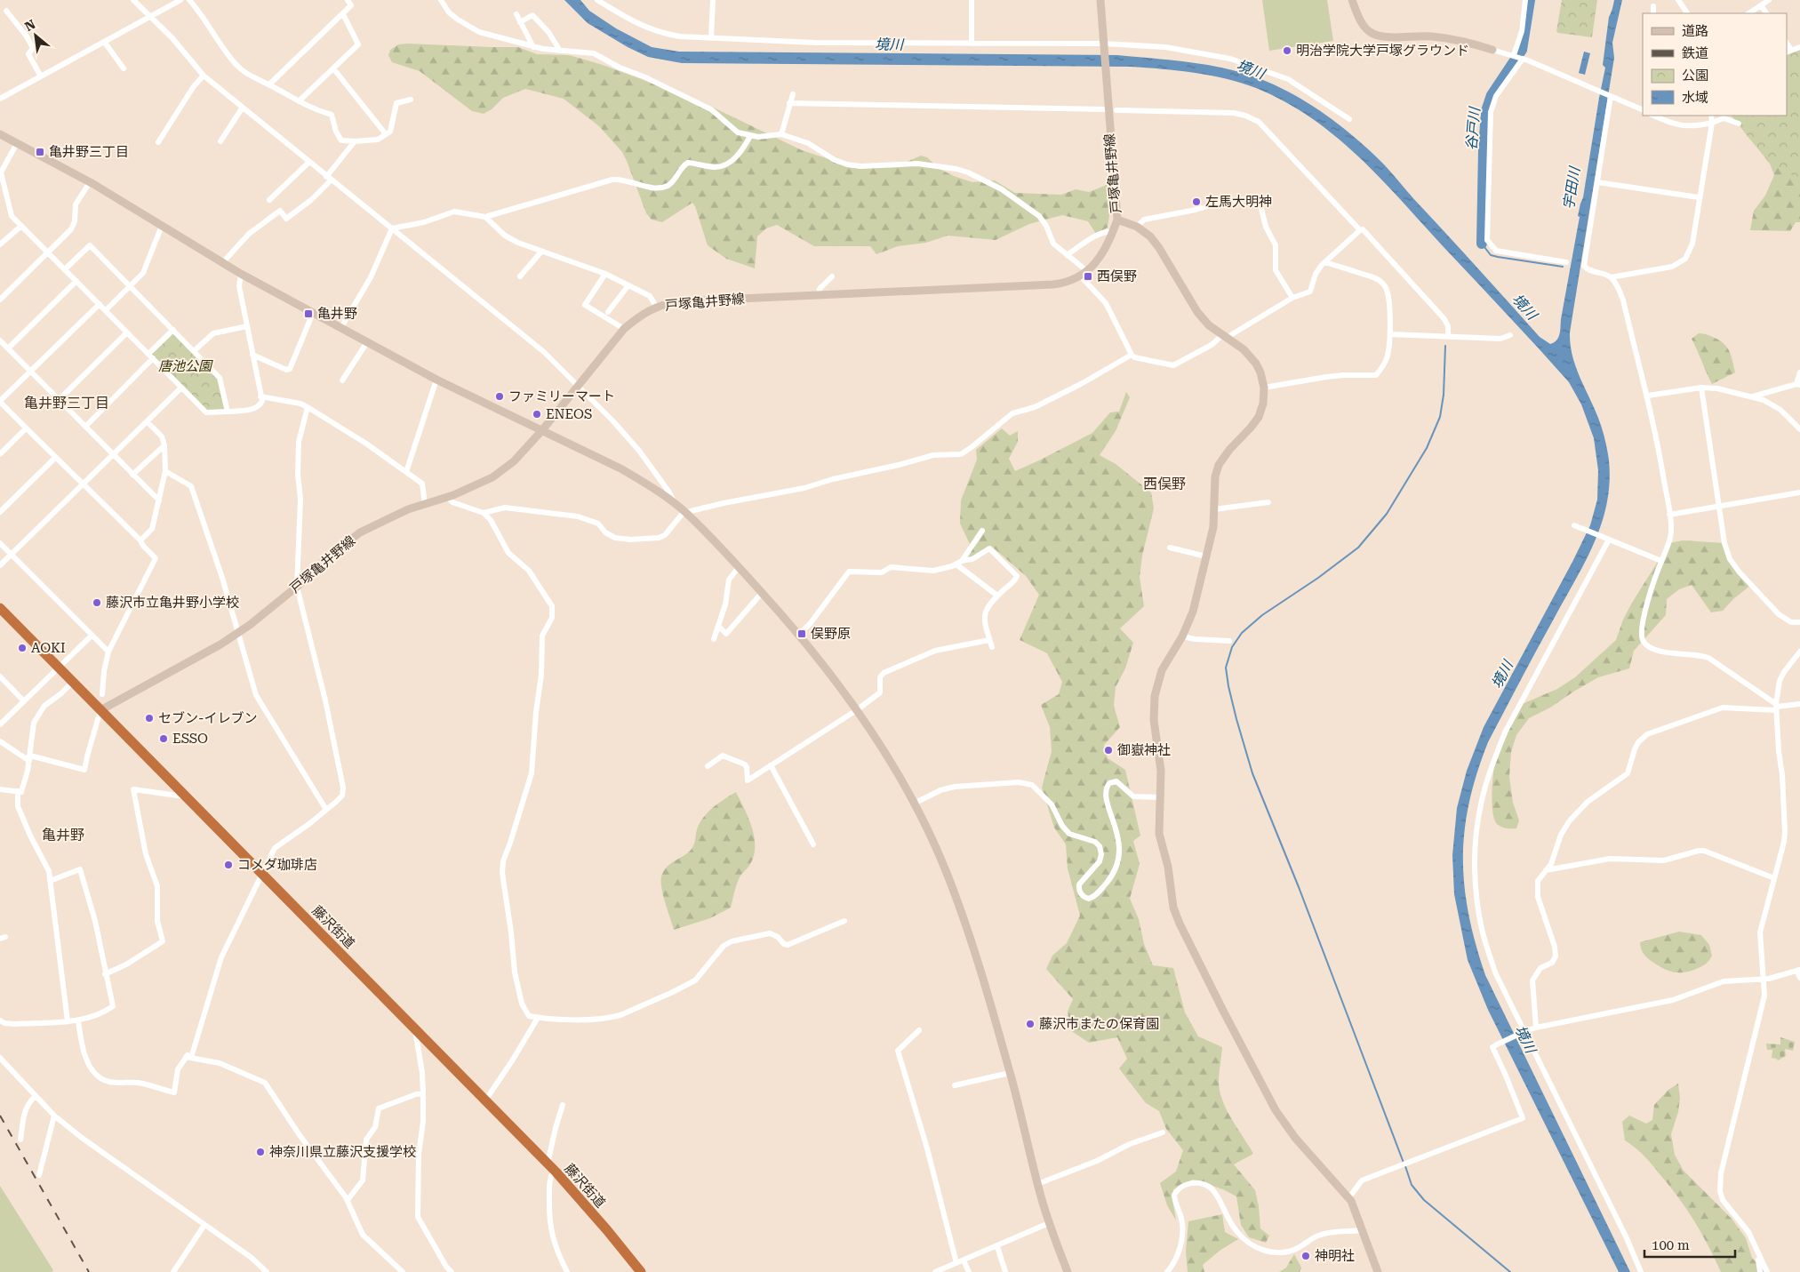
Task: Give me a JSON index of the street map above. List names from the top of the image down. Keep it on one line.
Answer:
{"streets":{"highway":["藤沢街道"],"street":["戸塚亀井野線"]},"crossings":[["戸塚亀井野線","藤沢街道"]],"districts":["亀井野三丁目","西俣野","亀井野"],"water":["境川","谷戸川","宇田川"],"parks":["唐池公園"],"places":{"other":["明治学院大学戸塚グラウンド","左馬大明神","ファミリーマート","ENEOS","藤沢市立亀井野小学校","AOKI","セブン-イレブン","ESSO","御嶽神社","コメダ珈琲店","藤沢市またの保育園","神奈川県立藤沢支援学校","神明社"],"transit":["亀井野三丁目","西俣野","亀井野","俣野原"]},"legend":["道路","鉄道","公園","水域"],"scale_bar":"100 m","north":"top left"}
